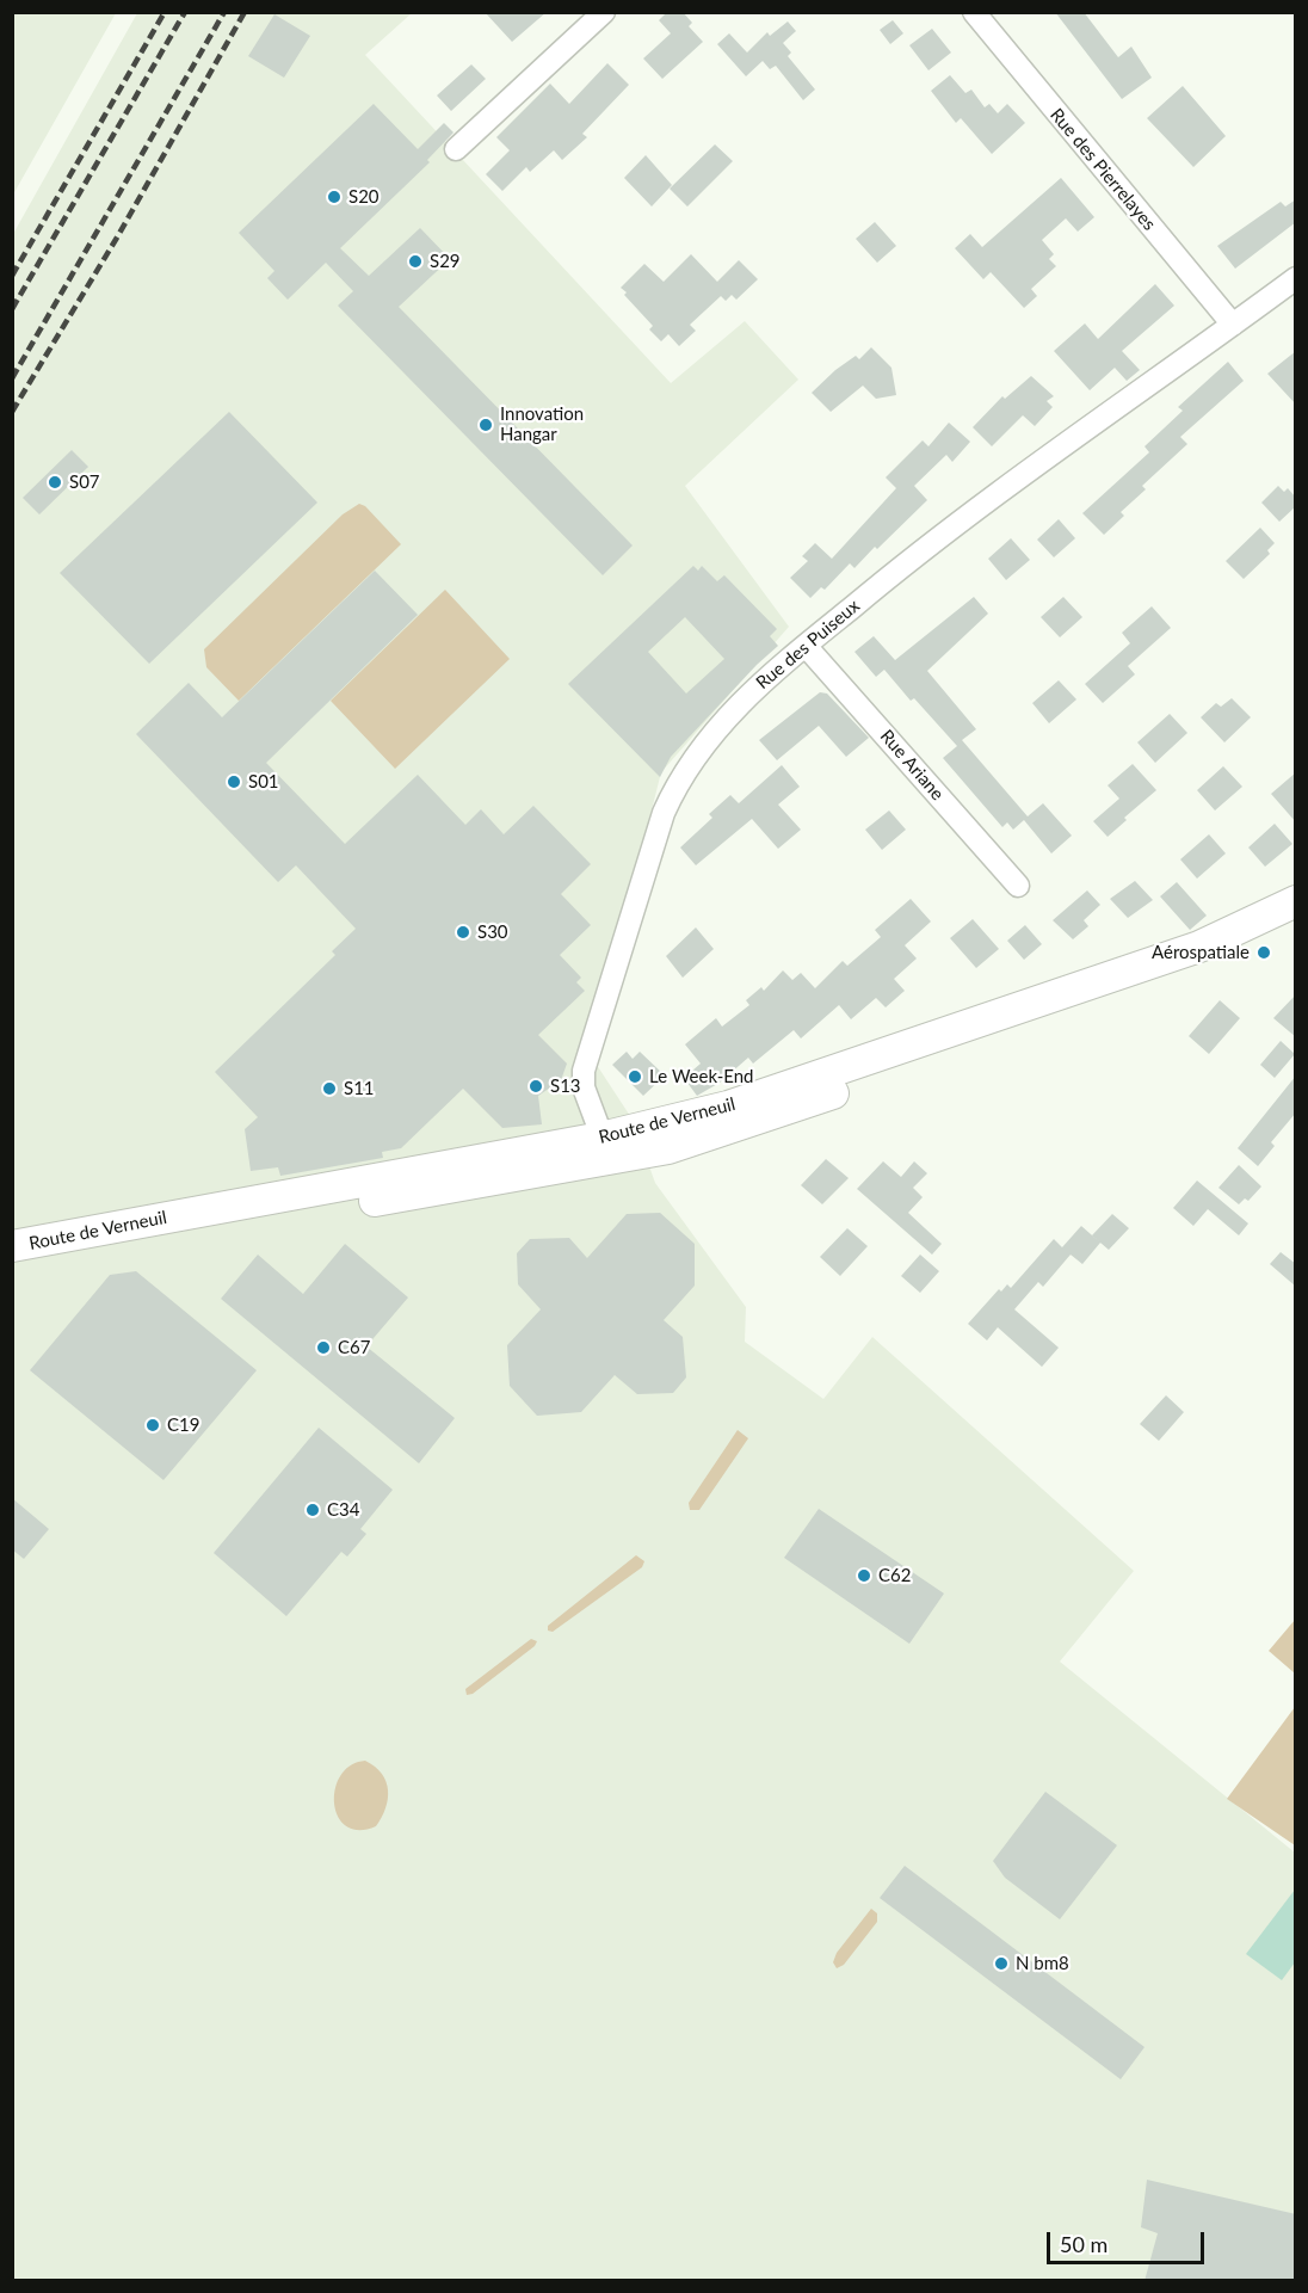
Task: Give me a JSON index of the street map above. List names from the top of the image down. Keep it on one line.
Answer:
{"streets":{"main road":["Route de Verneuil"],"street":["Rue des Pierrelayes","Rue des Puiseux","Rue Ariane"]},"crossings":[["Rue des Pierrelayes","Rue des Puiseux"],["Rue des Puiseux","Rue Ariane"],["Rue des Puiseux","Route de Verneuil"]],"places":["S20","S29","Innovation Hangar","S07","S01","S30","Aérospatiale","Le Week-End","S13","S11","C67","C19","C34","C62","N bm8"],"scale_bar":"50 m"}
